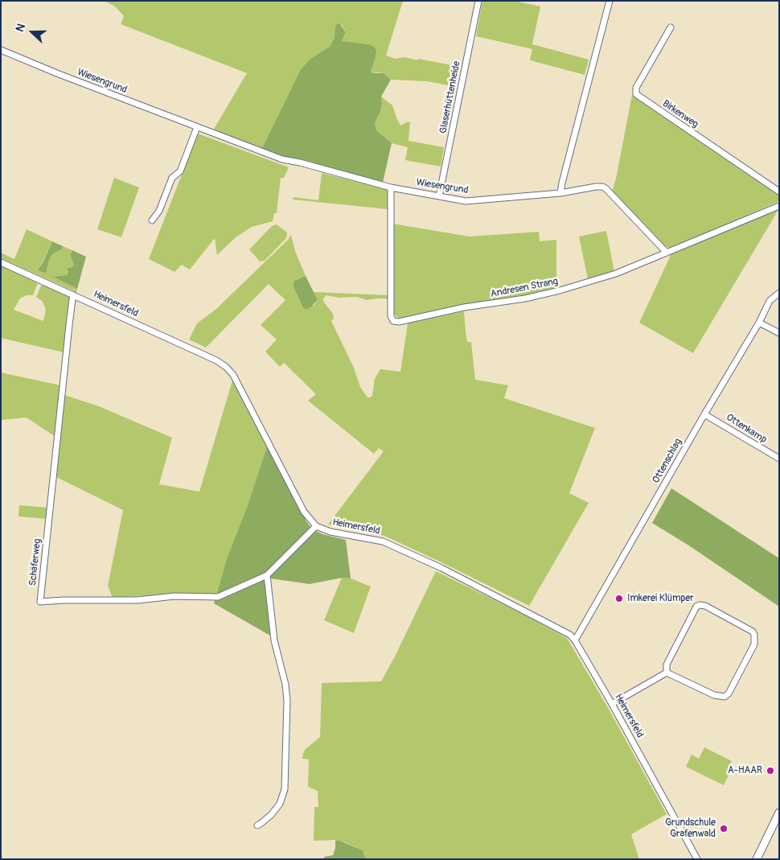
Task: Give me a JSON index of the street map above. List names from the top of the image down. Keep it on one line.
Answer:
{"streets":{"street":["Wiesengrund","Glaserhüttenheide","Birkenweg","Andresen Strang","Heimersfeld","Ottenkamp","Ottenschlag","Schäferweg"]},"crossings":[["Wiesengrund","Glaserhüttenheide"],["Wiesengrund","Andresen Strang"],["Heimersfeld","Ottenschlag"],["Heimersfeld","Schäferweg"],["Ottenkamp","Ottenschlag"]],"places":["Imkerei Klümper","A-HAAR","Grundschule Grafenwald"],"north":"left"}
